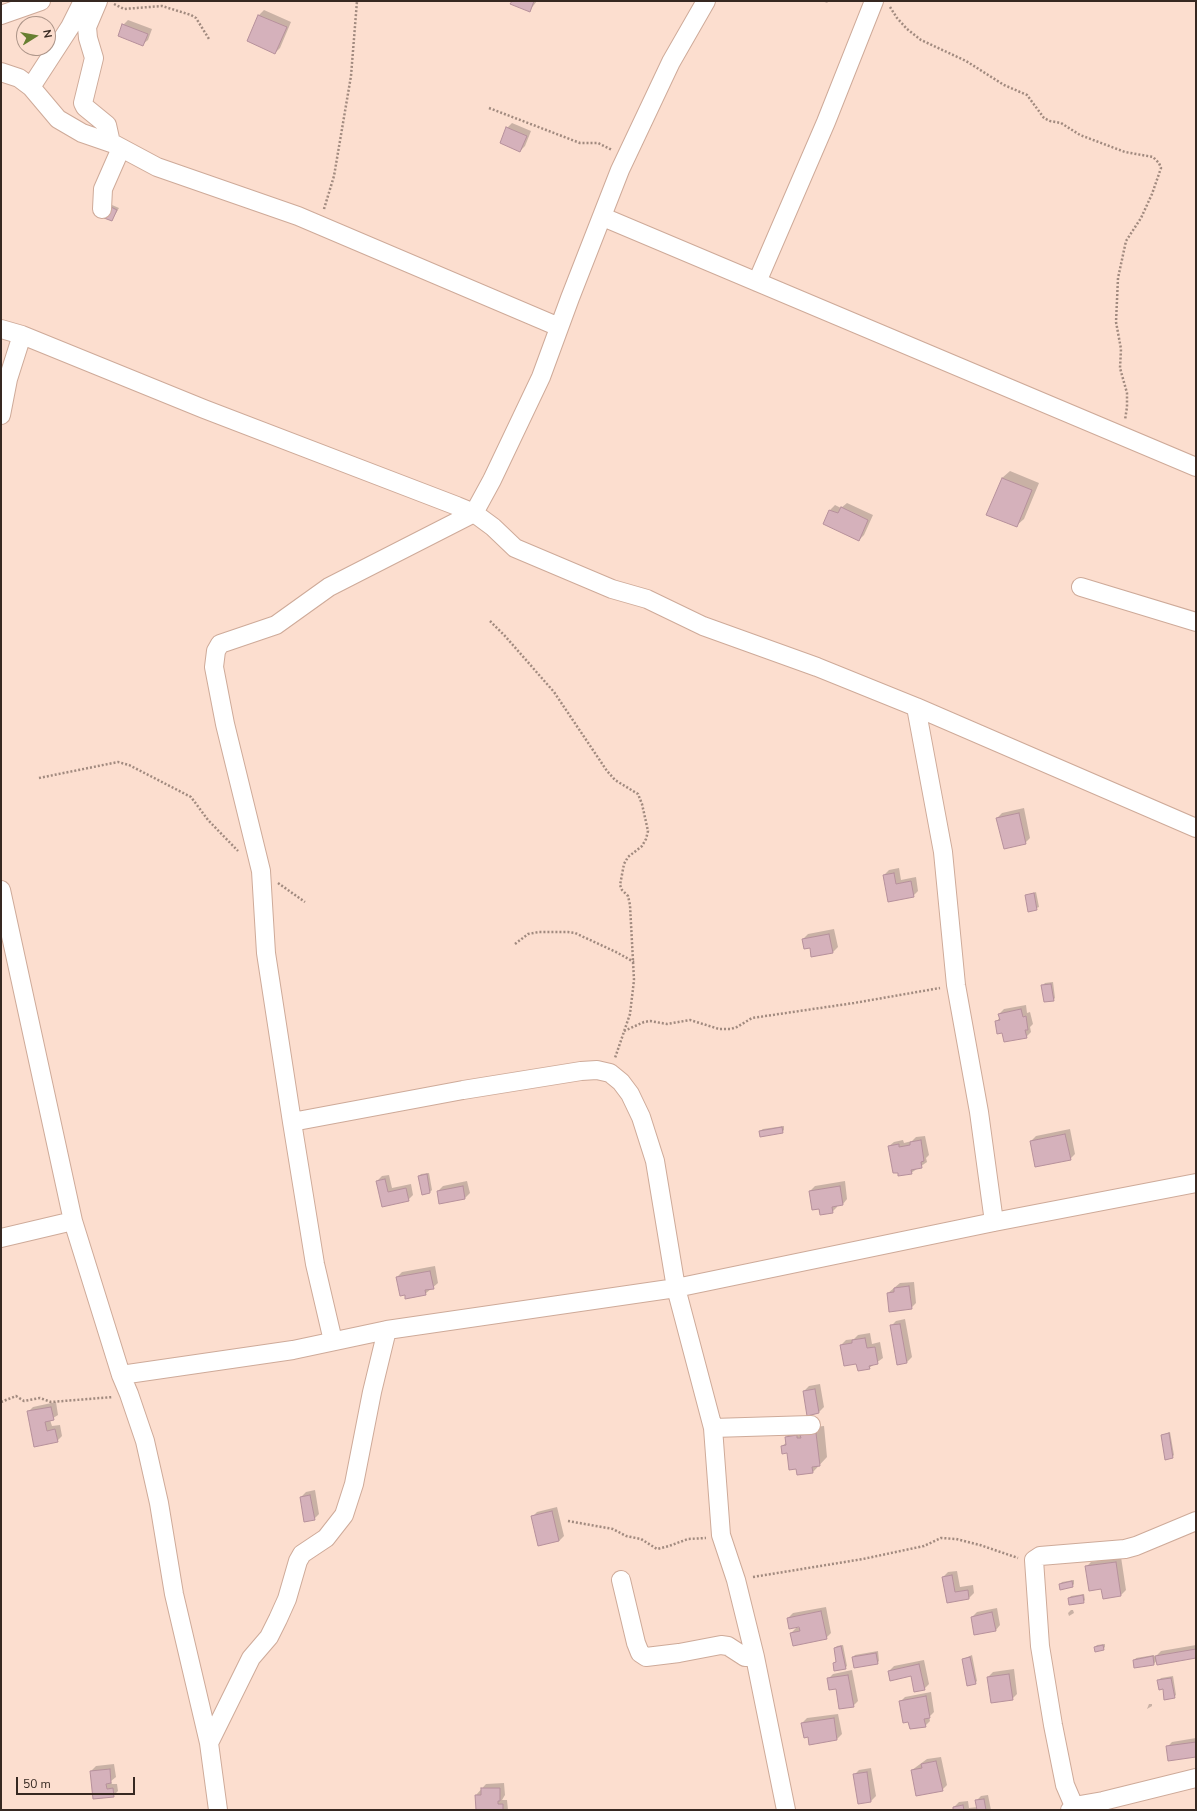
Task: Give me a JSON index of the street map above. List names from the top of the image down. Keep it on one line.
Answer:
{"scale_bar":"50 m","north":"right"}
